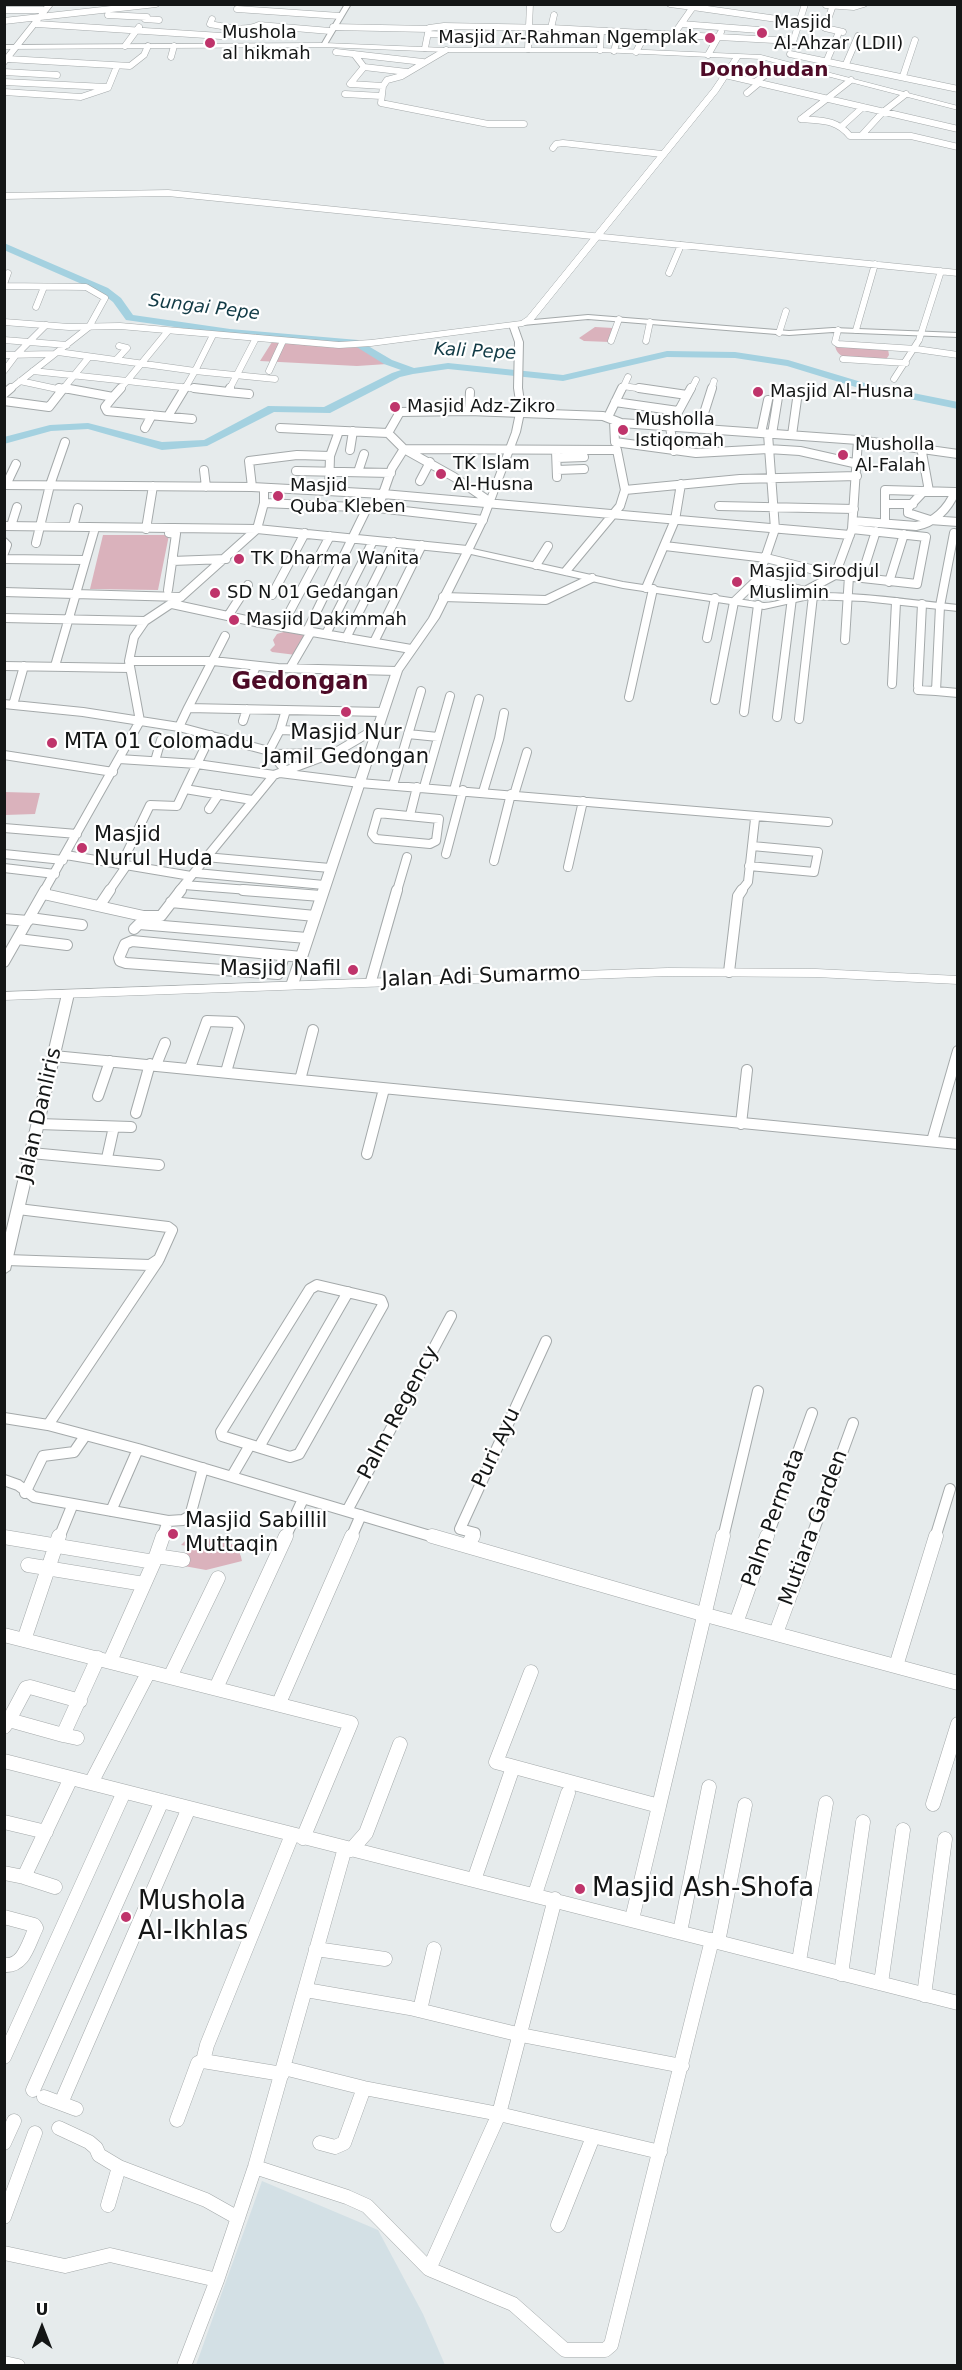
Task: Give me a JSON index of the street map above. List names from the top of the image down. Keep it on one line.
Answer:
{"streets":{"main road":["Jalan Adi Sumarmo"],"street":["Jalan Danliris","Palm Regency","Puri Ayu","Palm Permata","Mutiara Garden"]},"crossings":[["Jalan Adi Sumarmo","Jalan Danliris"]],"districts":["Donohudan","Gedongan"],"water":["Sungai Pepe","Kali Pepe"],"places":["Masjid Al-Ahzar (LDII)","Masjid Ar-Rahman Ngemplak","Mushola al hikmah","Masjid Al-Husna","Masjid Adz-Zikro","Musholla Istiqomah","Musholla Al-Falah","TK Islam Al-Husna","Masjid Quba Kleben","TK Dharma Wanita","Masjid Sirodjul Muslimin","SD N 01 Gedangan","Masjid Dakimmah","Masjid Nur Jamil Gedongan","MTA 01 Colomadu","Masjid Nurul Huda","Masjid Nafil","Masjid Sabillil Muttaqin","Masjid Ash-Shofa","Mushola Al-Ikhlas"],"north":"top"}
